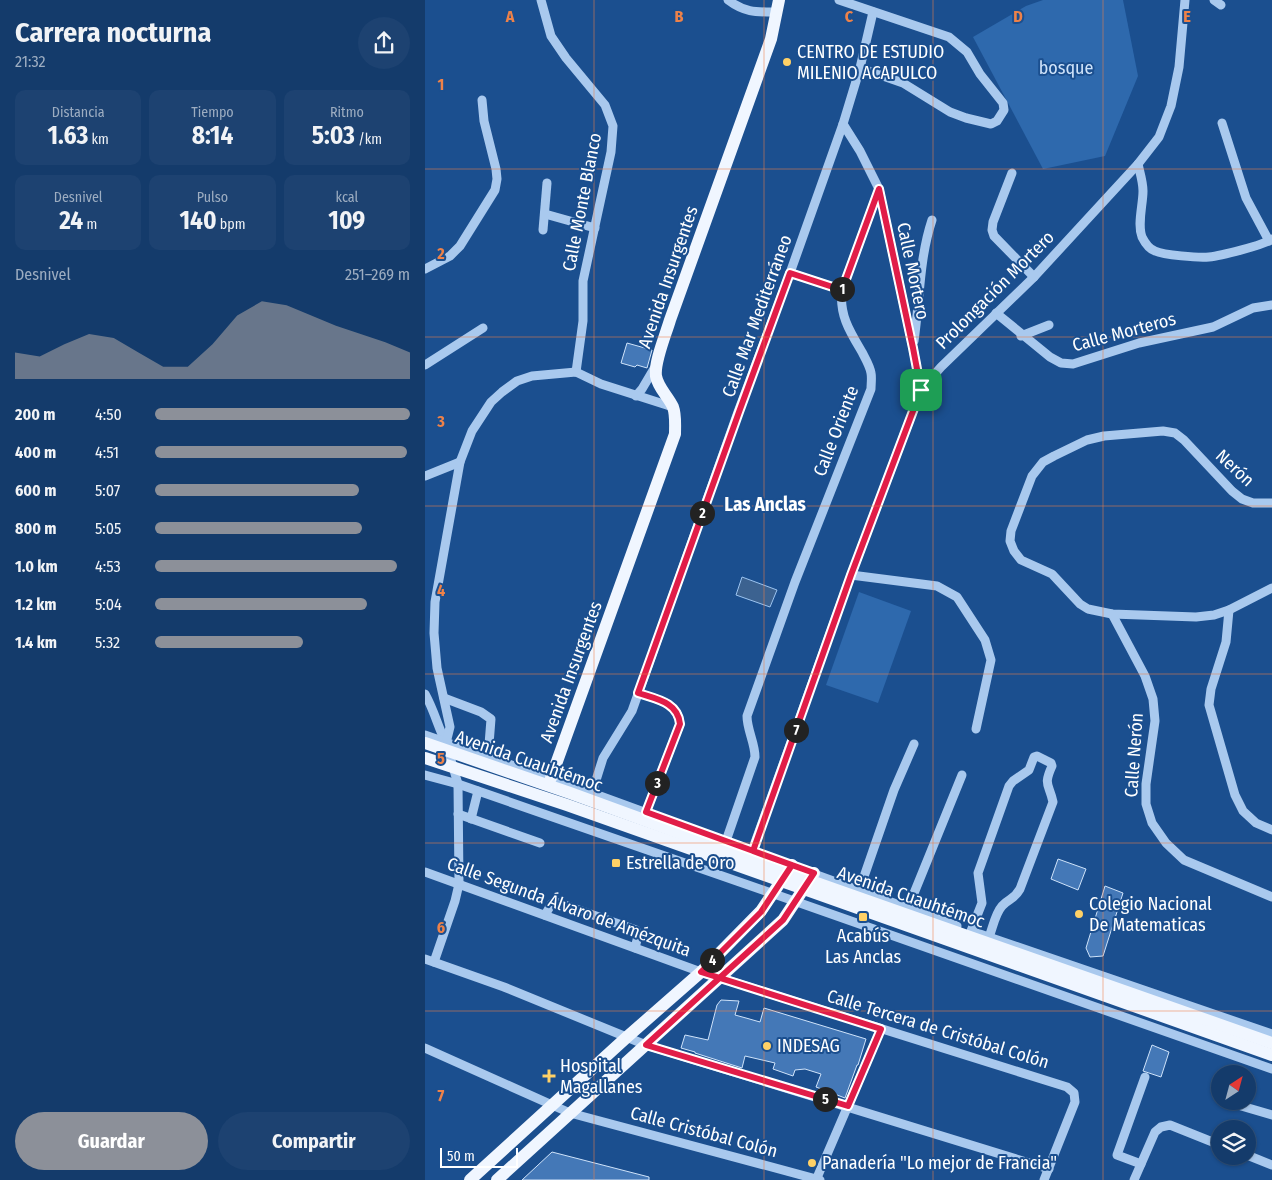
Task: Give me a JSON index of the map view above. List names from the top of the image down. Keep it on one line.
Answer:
{"streets":{"main road":["Avenida Insurgentes","Avenida Cuauhtémoc"],"street":["Calle Monte Blanco","Calle Mortero","Prolongación Mortero","Calle Mar Mediterráneo","Calle Morteros","Calle Oriente","Nerón","Calle Nerón","Calle Segunda Álvaro de Amézquita","Calle Tercera de Cristóbal Colón","Calle Cristóbal Colón"]},"crossings":[["Calle Mortero","Prolongación Mortero"],["Calle Mortero","Calle Oriente"],["Prolongación Mortero","Calle Morteros"],["Nerón","Calle Nerón"],["Calle Segunda Álvaro de Amézquita","Calle Tercera de Cristóbal Colón"]],"districts":["Las Anclas"],"parks":["bosque"],"places":{"other":["CENTRO DE ESTUDIO MILENIO ACAPULCO","Colegio Nacional De Matematicas","INDESAG","Panadería \"Lo mejor de Francia\""],"transit":["Estrella de Oro","Acabús Las Anclas"],"health":["Hospital Magallanes"]},"scale_bar":"50 m","north":"top right","page":{"heading":["Carrera nocturna","21:32"],"stats":[["Distancia","1.63 km"],["Tiempo","8:14"],["Ritmo","5:03 /km"],["Desnivel","24 m"],["Pulso","140 bpm"],["kcal","109"]],"chart":["Desnivel","251–269 m"],"pins":["1","2","7","3","4","5"],"list":[{"name":"200 m","note":"4:50"},{"name":"400 m","note":"4:51"},{"name":"600 m","note":"5:07"},{"name":"800 m","note":"5:05"},{"name":"1.0 km","note":"4:53"},{"name":"1.2 km","note":"5:04"},{"name":"1.4 km","note":"5:32"}],"buttons":["Guardar","Compartir"],"scale":"50 m"},"grid":{"columns":["A","B","C","D","E"],"rows":["1","2","3","4","5","6","7"]}}
